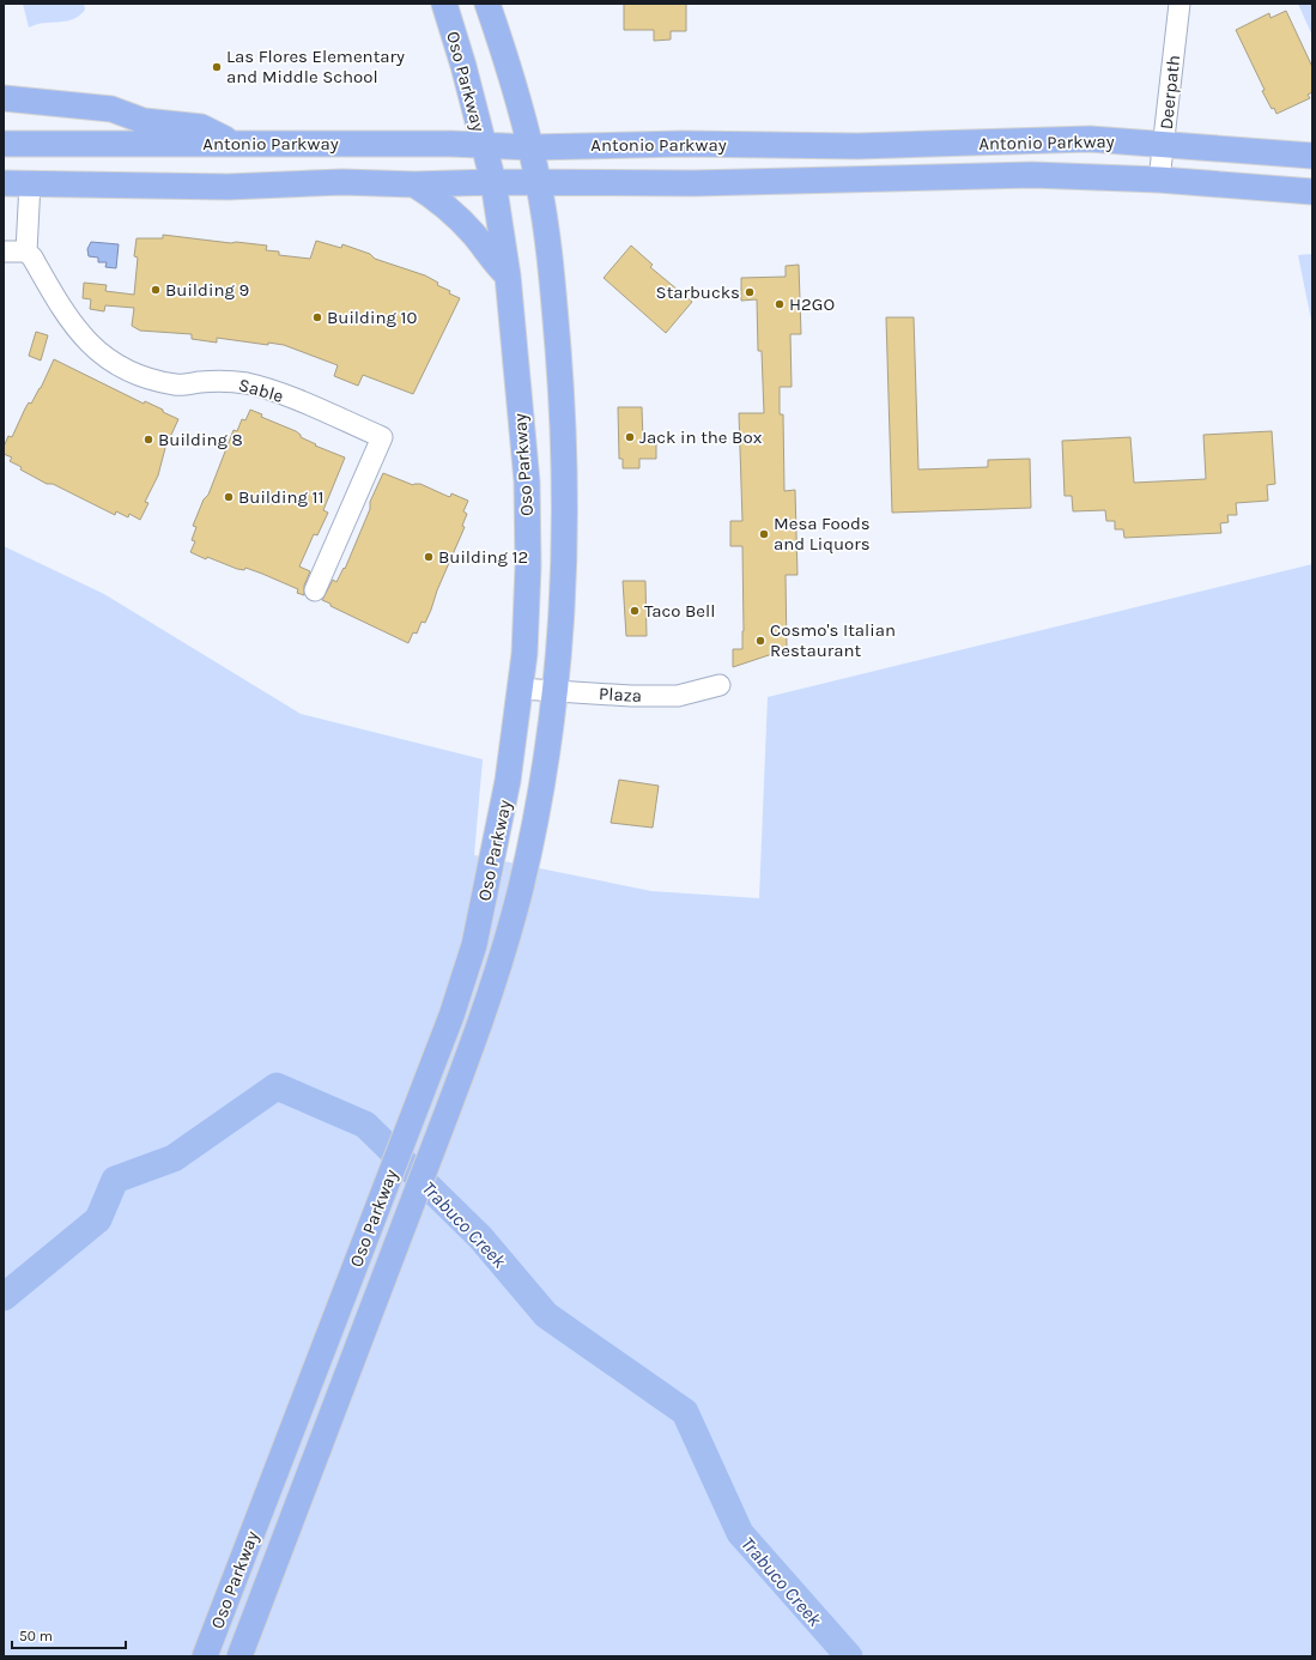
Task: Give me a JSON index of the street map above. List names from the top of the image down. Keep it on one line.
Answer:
{"streets":{"main road":["Oso Parkway","Antonio Parkway"],"street":["Deerpath","Sable","Plaza"]},"crossings":[["Oso Parkway","Antonio Parkway"],["Oso Parkway","Plaza"],["Deerpath","Antonio Parkway"]],"water":["Trabuco Creek"],"places":["Las Flores Elementary and Middle School","Building 9","Starbucks","H2GO","Building 10","Jack in the Box","Building 8","Building 11","Mesa Foods and Liquors","Building 12","Taco Bell","Cosmo's Italian Restaurant"],"scale_bar":"50 m"}
